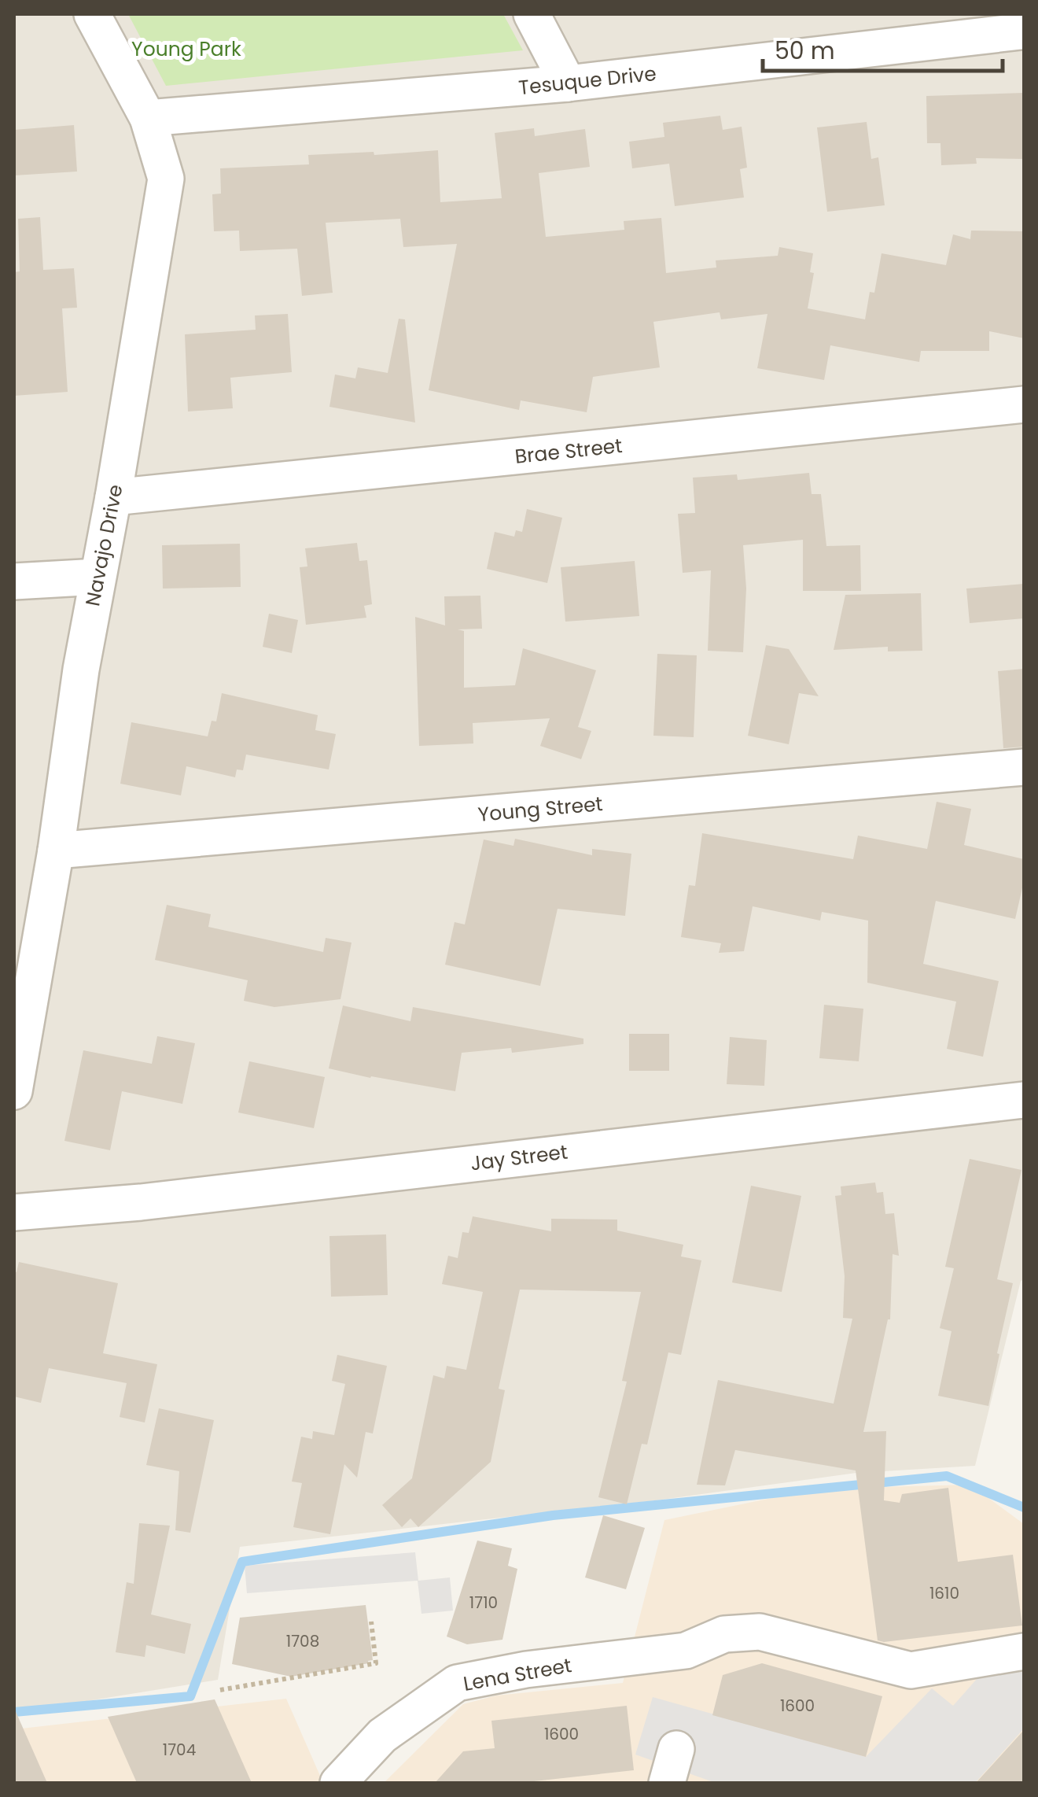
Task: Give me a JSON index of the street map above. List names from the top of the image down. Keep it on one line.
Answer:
{"streets":{"street":["Tesuque Drive","Brae Street","Navajo Drive","Young Street","Jay Street","Lena Street"]},"crossings":[["Tesuque Drive","Navajo Drive"],["Brae Street","Navajo Drive"],["Navajo Drive","Young Street"]],"parks":["Young Park"],"house_numbers":["1610","1710","1708","1600","1600","1704"],"scale_bar":"50 m"}
